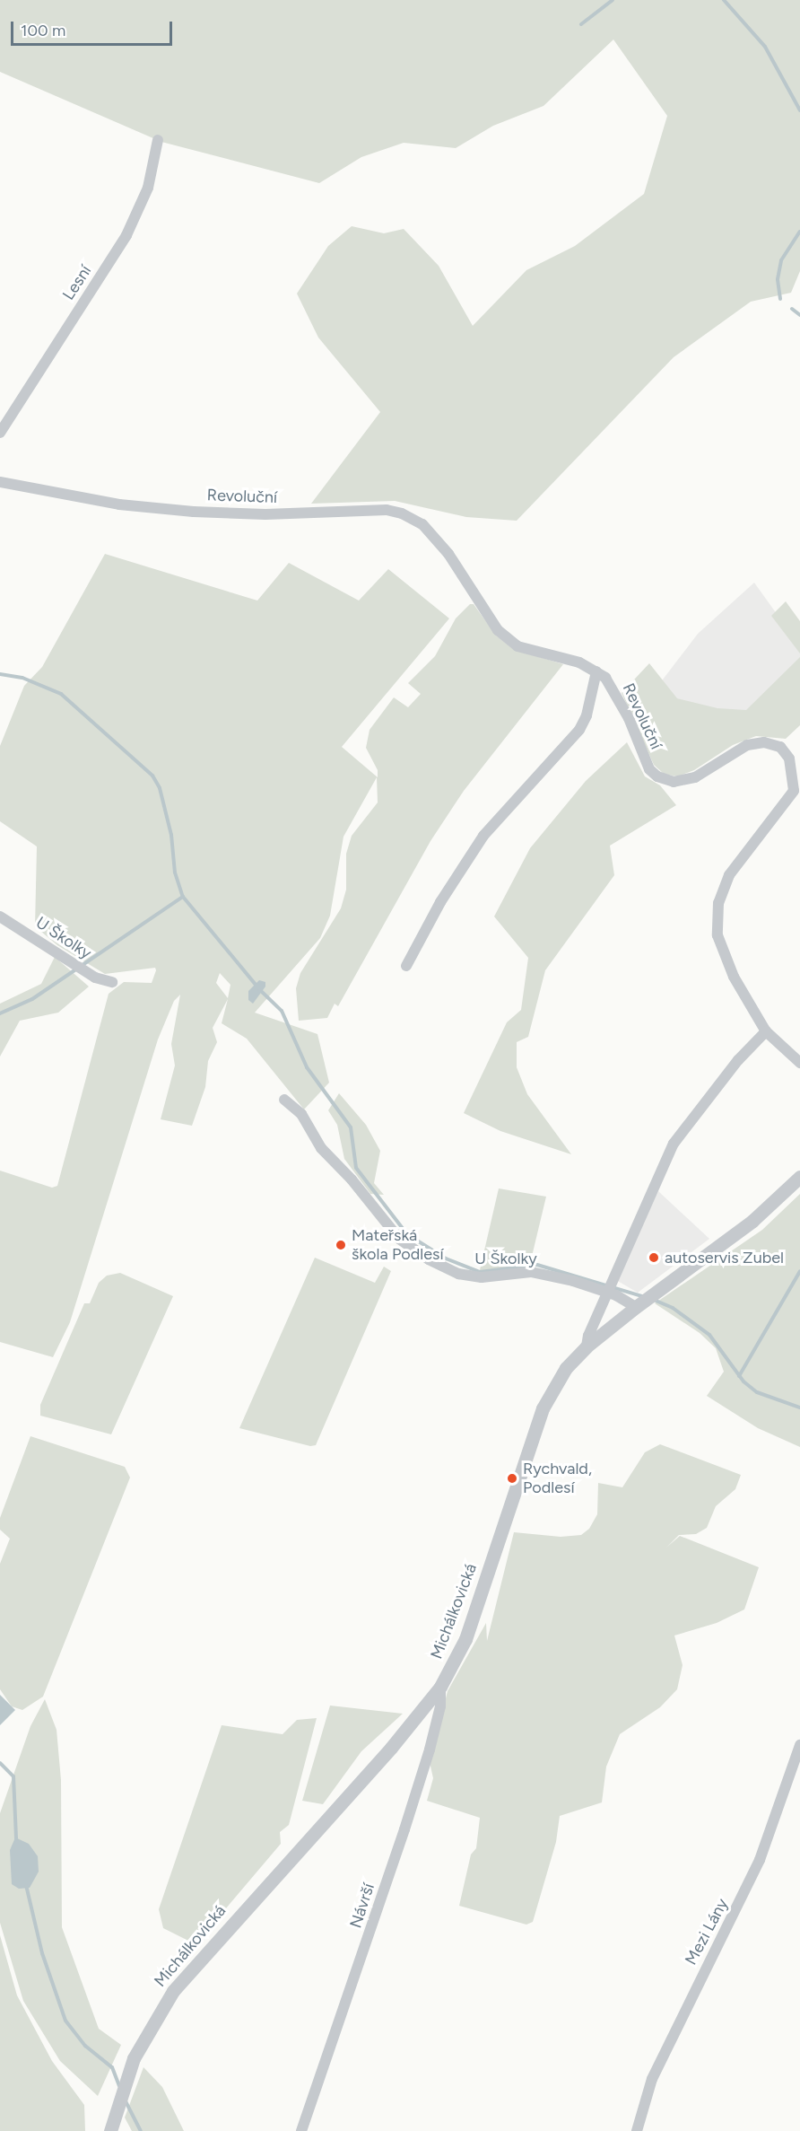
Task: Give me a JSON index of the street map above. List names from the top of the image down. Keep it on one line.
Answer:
{"streets":{"street":["Lesní","Revoluční","U Školky","Michálkovická","Návrší","Mezi Lány"]},"crossings":[["U Školky","Michálkovická"],["Michálkovická","Návrší"]],"places":["Mateřská škola Podlesí","autoservis Zubel","Rychvald, Podlesí"],"scale_bar":"100 m"}
